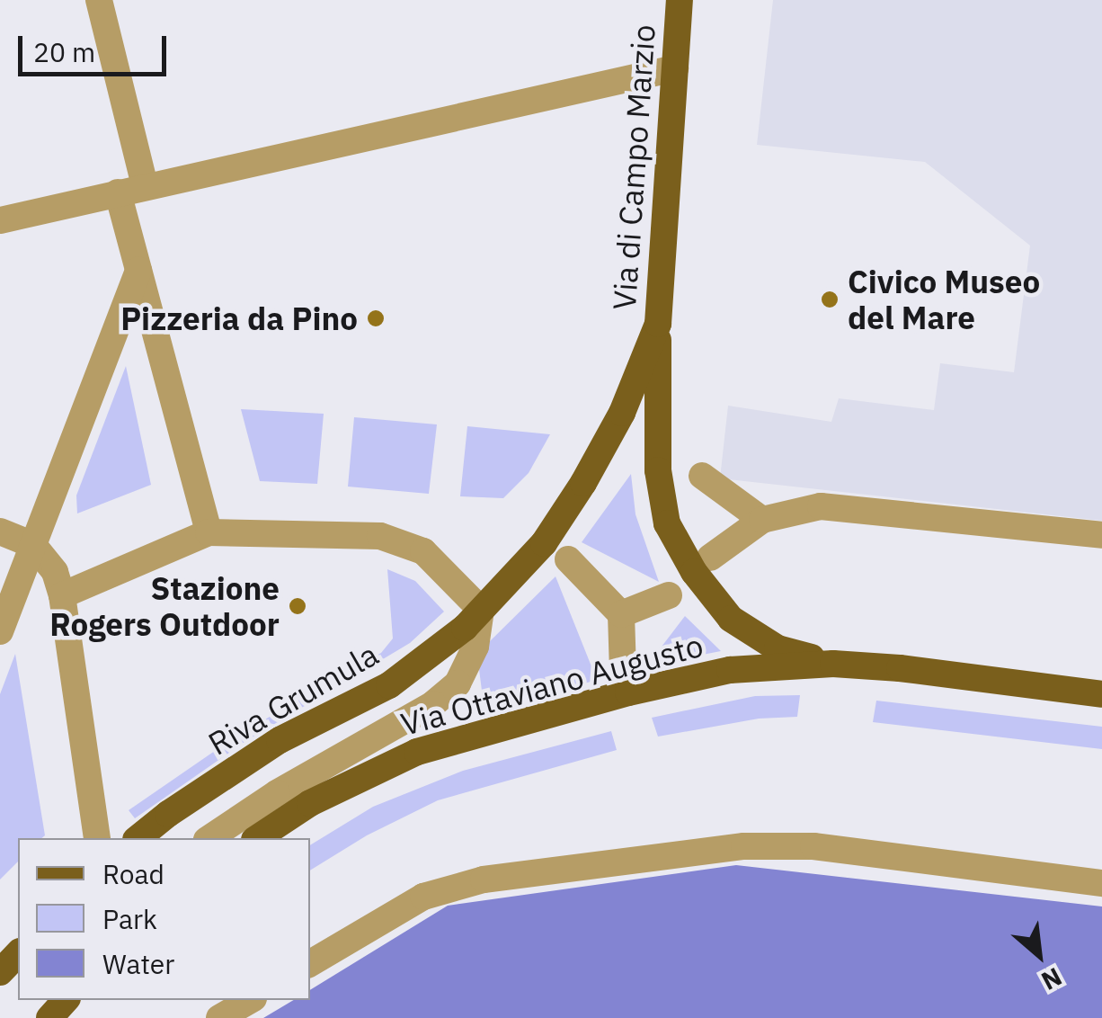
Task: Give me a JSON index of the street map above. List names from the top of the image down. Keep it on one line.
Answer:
{"streets":{"main road":["Via di Campo Marzio","Via Ottaviano Augusto","Riva Grumula"]},"crossings":[["Via di Campo Marzio","Riva Grumula"]],"places":["Civico Museo del Mare","Pizzeria da Pino","Stazione Rogers Outdoor"],"legend":["Road","Park","Water"],"scale_bar":"20 m","north":"bottom right"}
